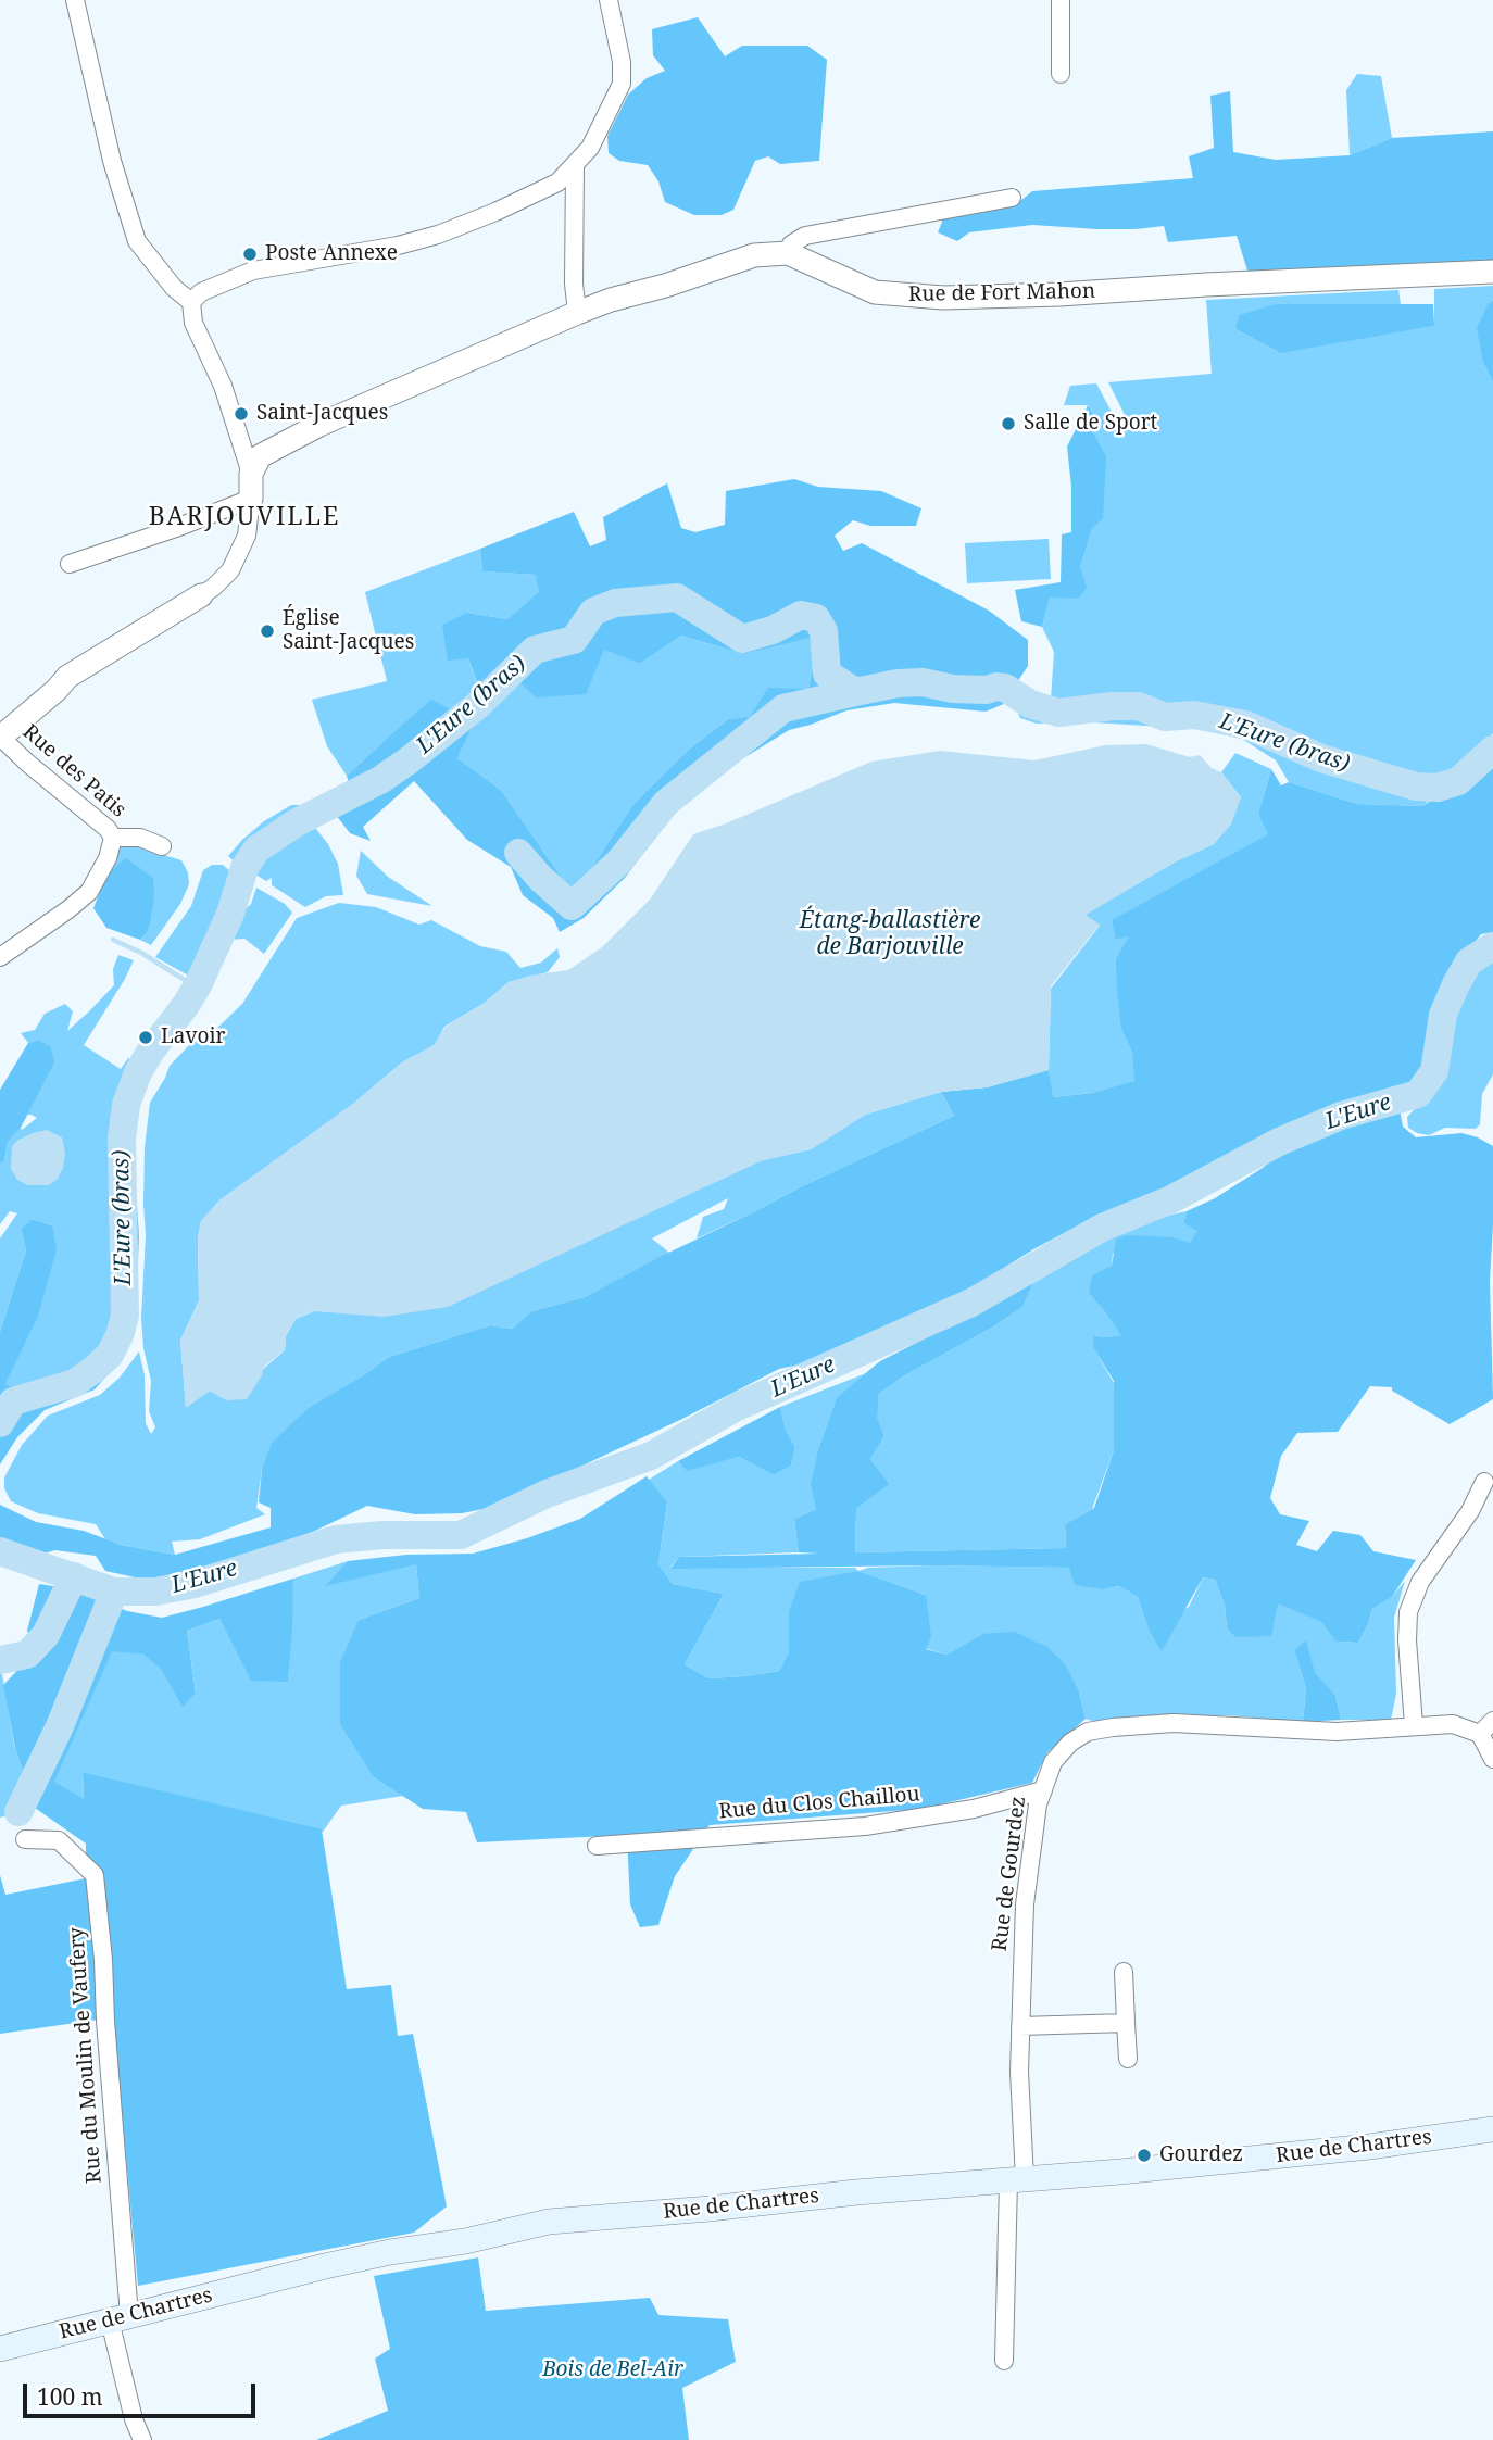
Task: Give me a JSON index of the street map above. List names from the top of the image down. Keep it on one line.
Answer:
{"streets":{"main road":["Rue de Chartres"],"street":["Rue de Fort Mahon","Rue des Patis","Rue du Clos Chaillou","Rue de Gourdez","Rue du Moulin de Vaufery"]},"crossings":[["Rue du Clos Chaillou","Rue de Gourdez"],["Rue de Gourdez","Rue de Chartres"],["Rue du Moulin de Vaufery","Rue de Chartres"]],"districts":["BARJOUVILLE"],"water":["L'Eure (bras)","Étang-ballastière de Barjouville","L'Eure"],"parks":["Bois de Bel-Air"],"places":["Poste Annexe","Saint-Jacques","Salle de Sport","Église Saint-Jacques","Lavoir","Gourdez"],"scale_bar":"100 m"}
